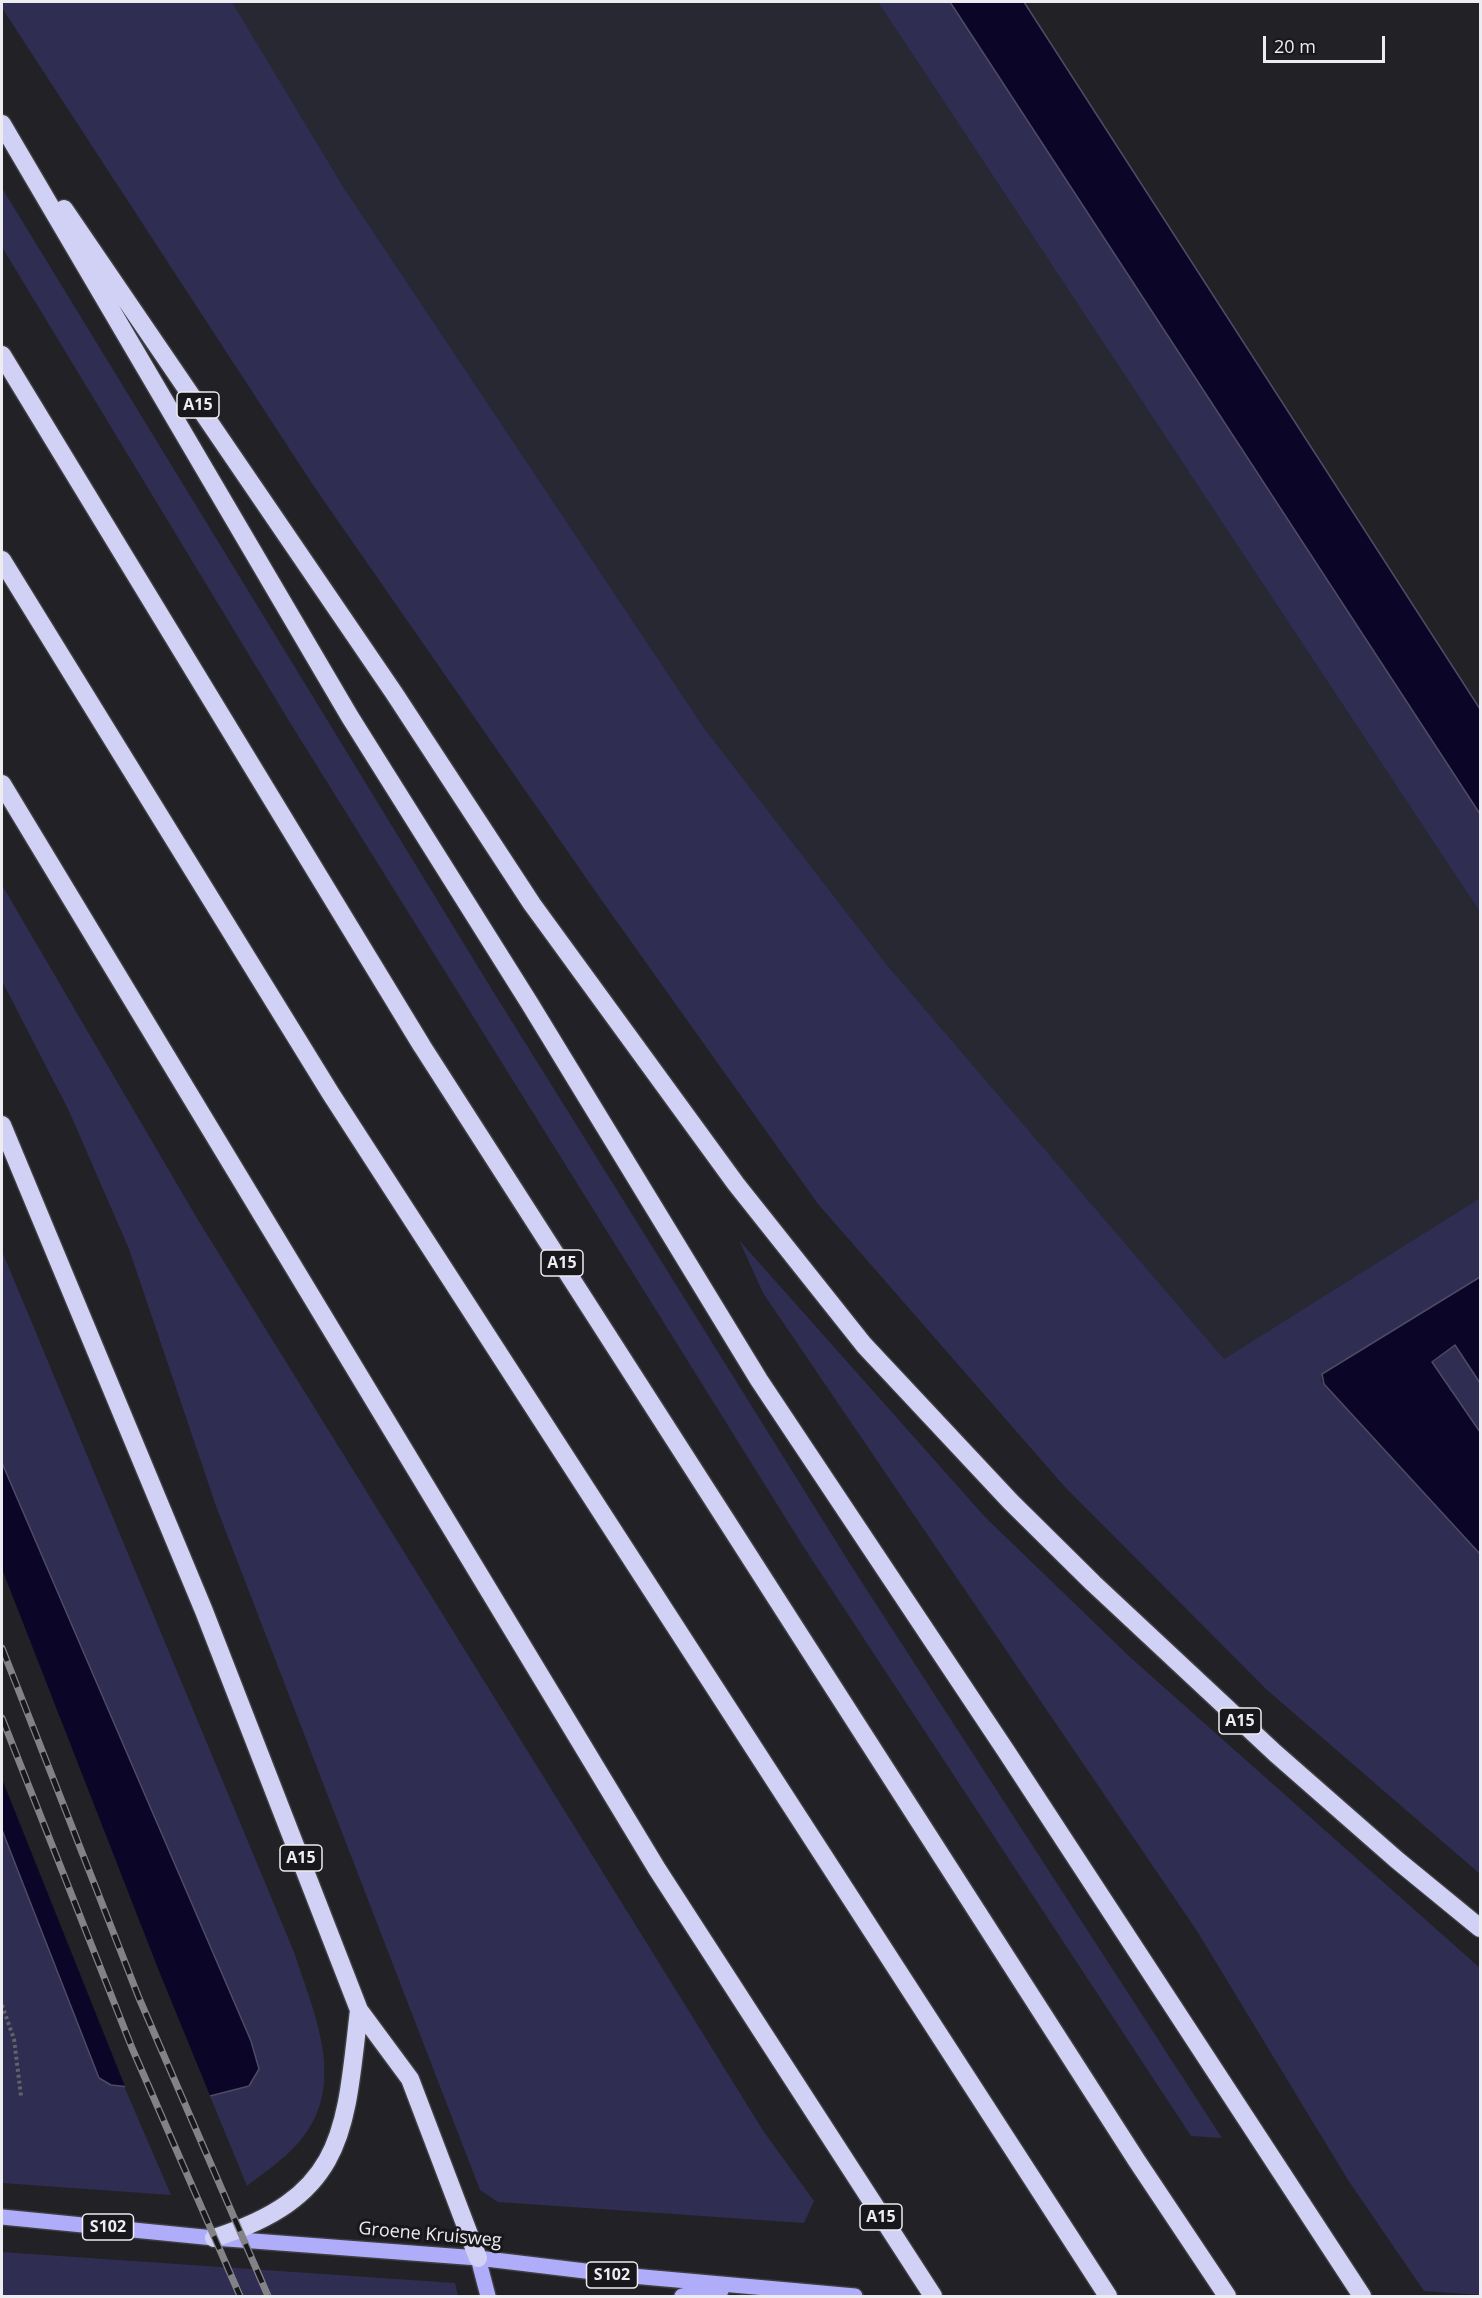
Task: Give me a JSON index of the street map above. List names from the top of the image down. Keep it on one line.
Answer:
{"streets":{"highway":["A15"],"main road":["S102","Groene Kruisweg"]},"crossings":[["A15","Groene Kruisweg"],["S102","Groene Kruisweg"]],"scale_bar":"20 m"}
